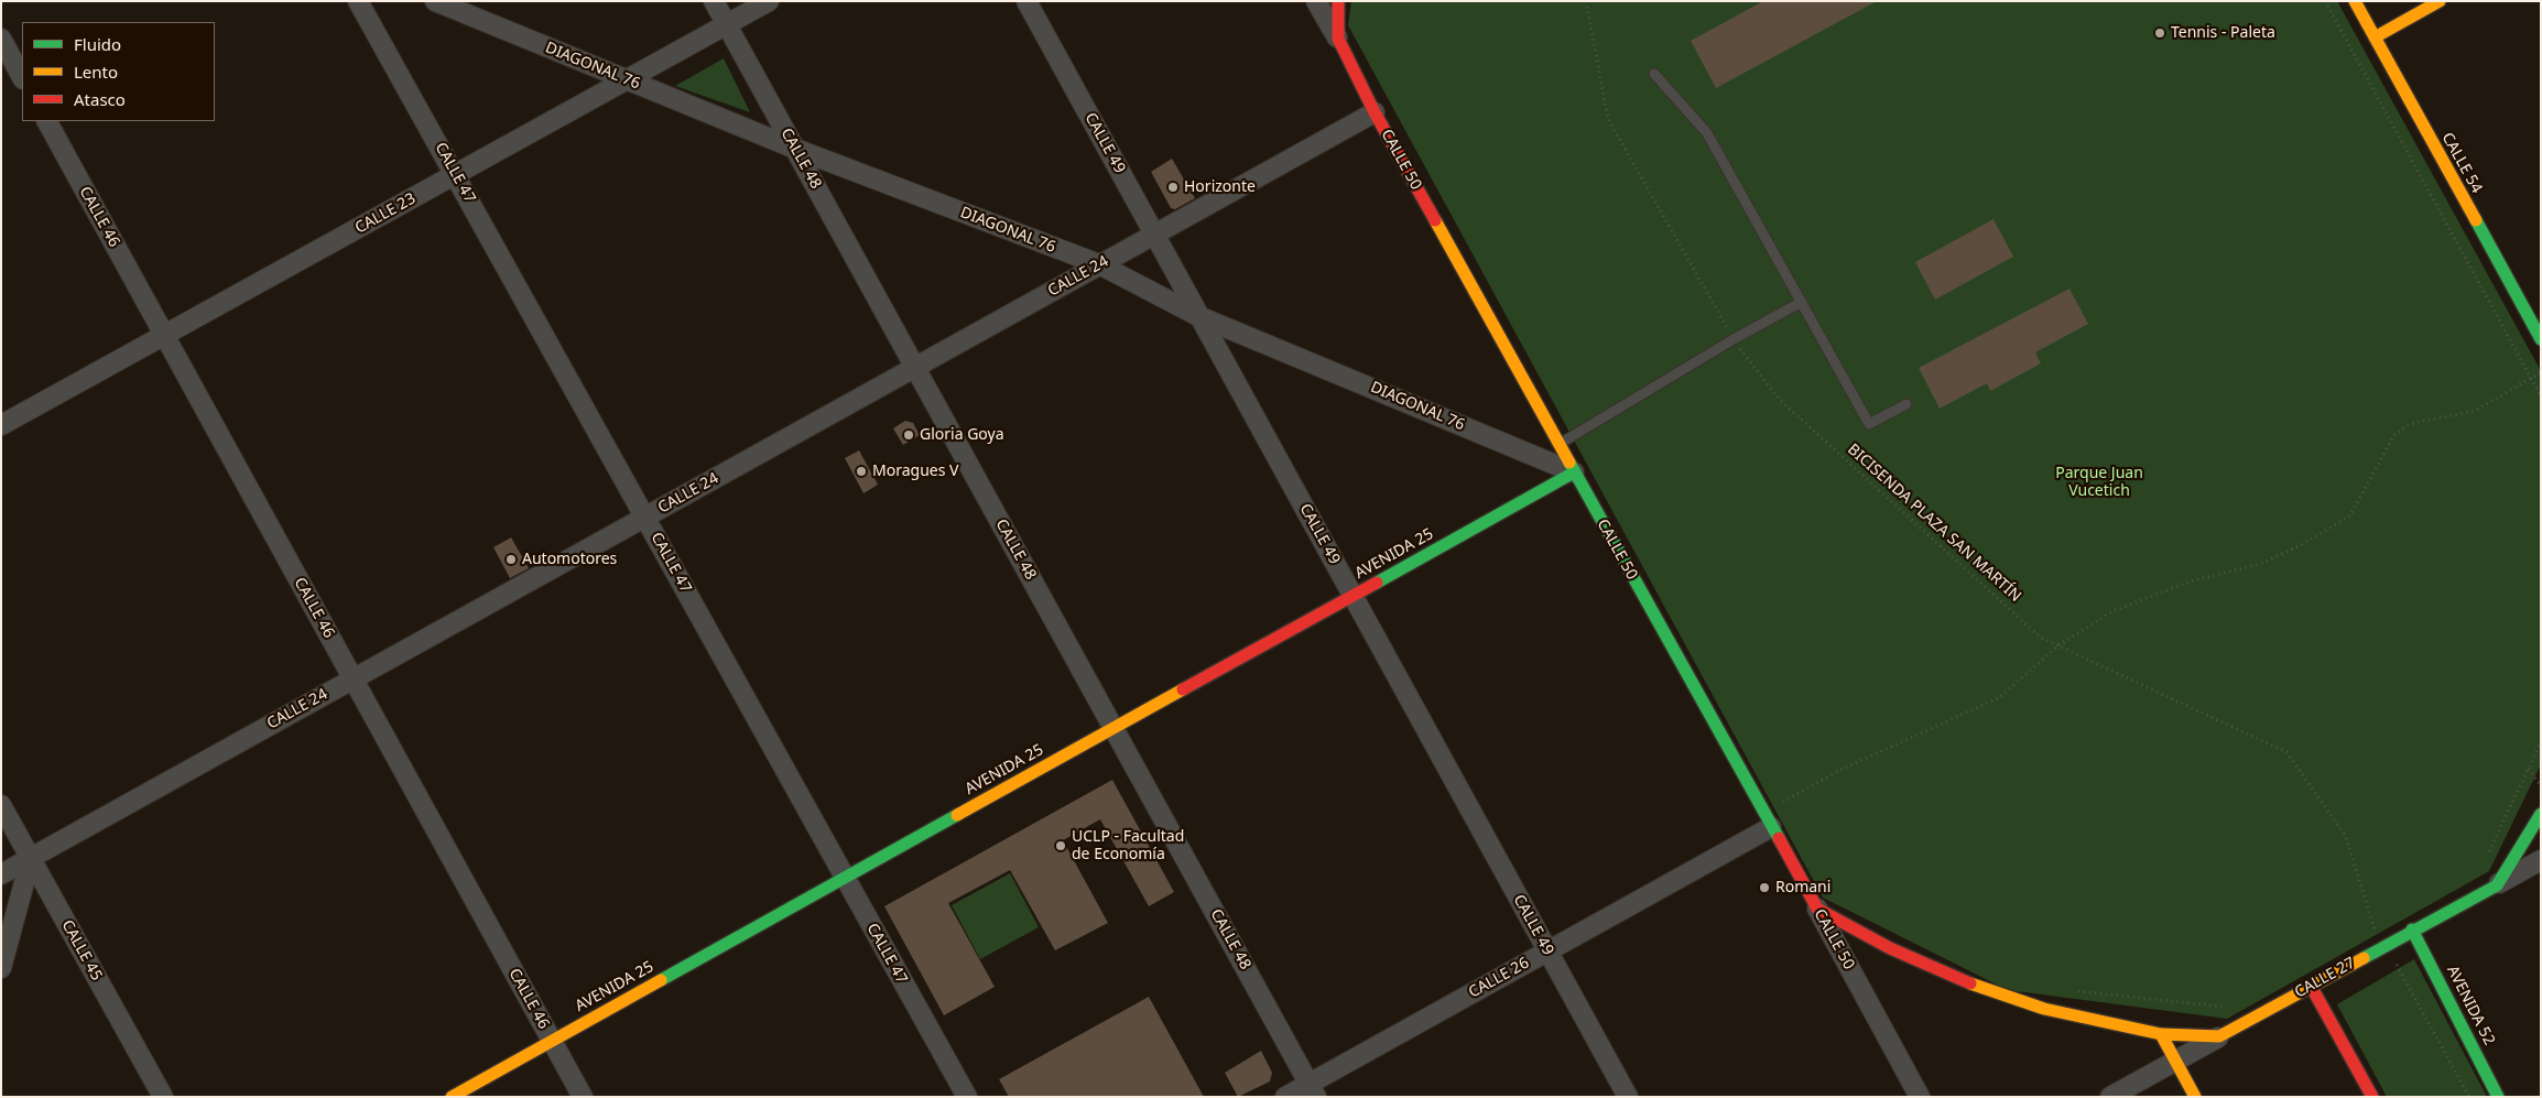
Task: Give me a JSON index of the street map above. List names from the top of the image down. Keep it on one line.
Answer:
{"streets":{"main road":["CALLE 50","CALLE 54","AVENIDA 25","CALLE 27","AVENIDA 52"],"street":["DIAGONAL 76","CALLE 49","CALLE 48","CALLE 47","CALLE 23","CALLE 46","CALLE 24","CALLE 45","CALLE 26"],"path":["BICISENDA PLAZA SAN MARTÍN"]},"crossings":[["DIAGONAL 76","CALLE 49"],["DIAGONAL 76","CALLE 48"],["DIAGONAL 76","CALLE 50"],["DIAGONAL 76","CALLE 23"],["DIAGONAL 76","CALLE 24"],["DIAGONAL 76","AVENIDA 25"],["CALLE 49","CALLE 24"],["CALLE 49","AVENIDA 25"],["CALLE 49","CALLE 26"],["CALLE 48","CALLE 23"],["CALLE 48","CALLE 24"],["CALLE 48","AVENIDA 25"],["CALLE 48","CALLE 26"],["CALLE 50","CALLE 24"],["CALLE 50","AVENIDA 25"],["CALLE 50","CALLE 26"],["CALLE 47","CALLE 23"],["CALLE 47","CALLE 24"],["CALLE 47","AVENIDA 25"],["CALLE 23","CALLE 46"],["CALLE 46","CALLE 24"],["CALLE 46","AVENIDA 25"],["CALLE 24","CALLE 45"],["BICISENDA PLAZA SAN MARTÍN","CALLE 27"],["CALLE 27","AVENIDA 52"]],"parks":["Parque Juan Vucetich"],"places":["Tennis - Paleta","Horizonte","Gloria Goya","Moragues V","Automotores","UCLP - Facultad de Economía","Romani"],"legend":["Fluido","Lento","Atasco"]}
